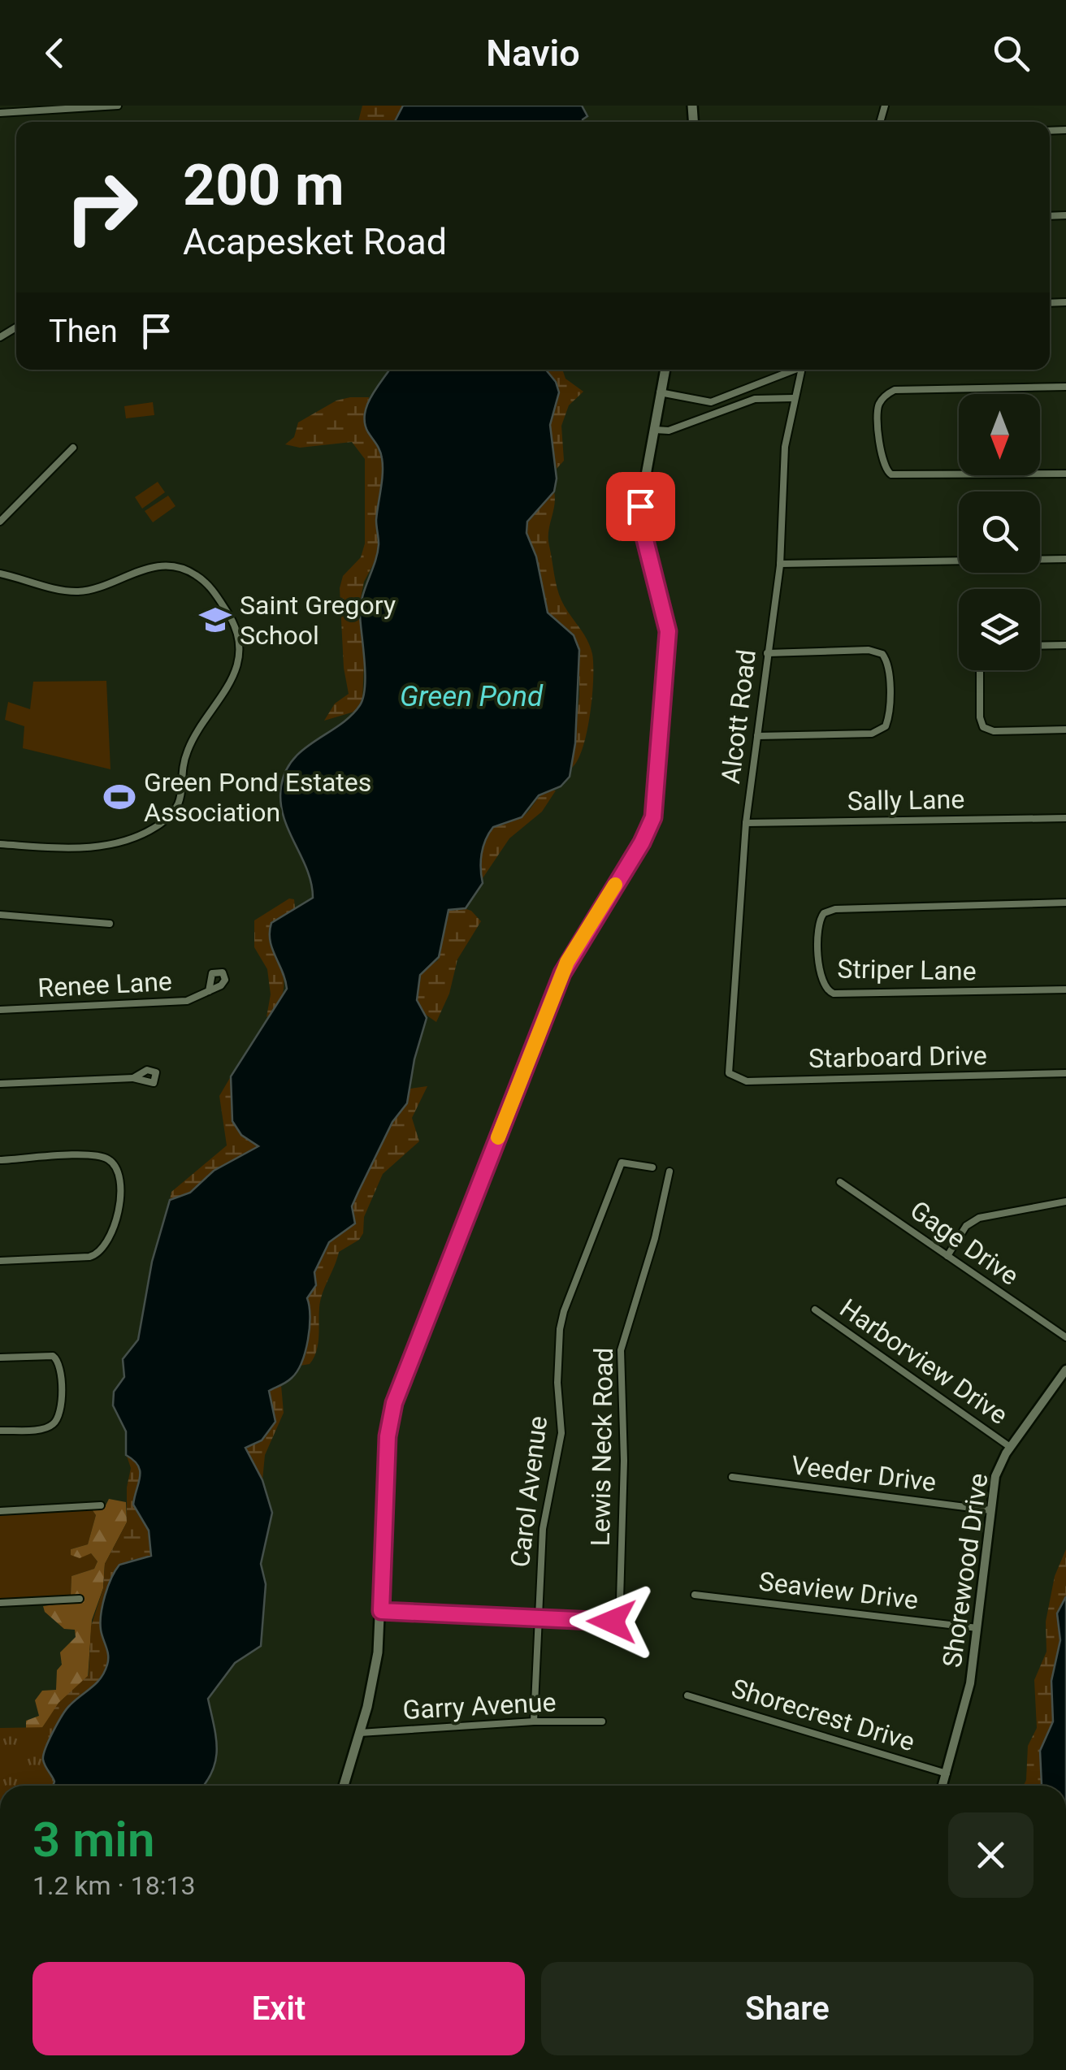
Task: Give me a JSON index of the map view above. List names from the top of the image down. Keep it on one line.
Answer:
{"streets":{"street":["Alcott Road","Sally Lane","Striper Lane","Renee Lane","Starboard Drive","Gage Drive","Harborview Drive","Lewis Neck Road","Veeder Drive","Carol Avenue","Shorewood Drive","Seaview Drive","Garry Avenue","Shorecrest Drive"]},"crossings":[["Alcott Road","Sally Lane"],["Alcott Road","Starboard Drive"],["Harborview Drive","Shorewood Drive"],["Lewis Neck Road","Carol Avenue"],["Veeder Drive","Shorewood Drive"],["Carol Avenue","Garry Avenue"],["Shorewood Drive","Seaview Drive"],["Shorewood Drive","Shorecrest Drive"]],"water":["Green Pond"],"places":{"school or university":["Saint Gregory School"],"sports":["Green Pond Estates Association"]},"north":"bottom","page":{"header":"Navio","turn":["200 m","Acapesket Road"],"then":"Then","heading":["3 min","1.2 km · 18:13"],"buttons":["Exit","Share"]}}
